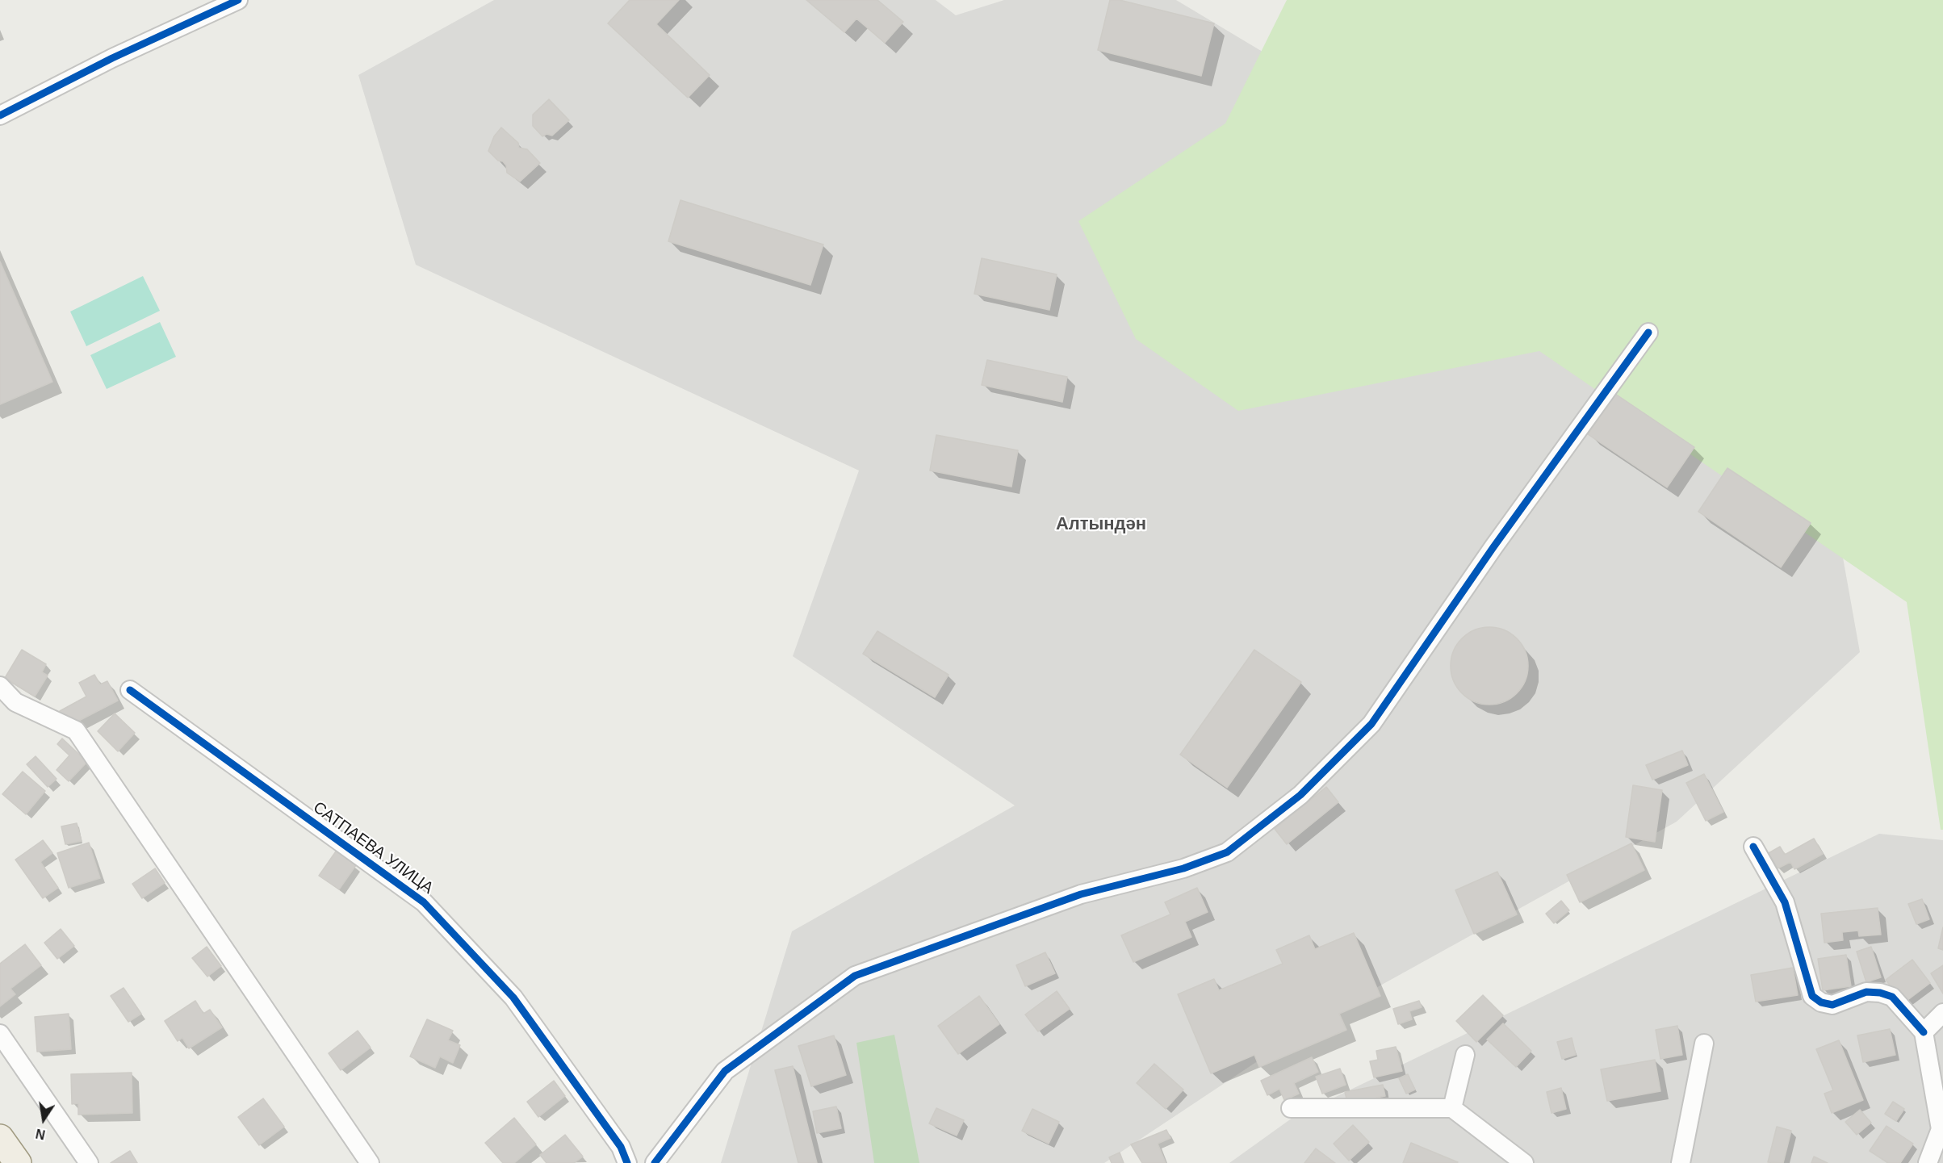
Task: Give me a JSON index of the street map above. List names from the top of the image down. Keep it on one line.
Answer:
{"streets":{"street":["САТПАЕВА УЛИЦА"]},"districts":["Алтындән"],"north":"bottom"}
